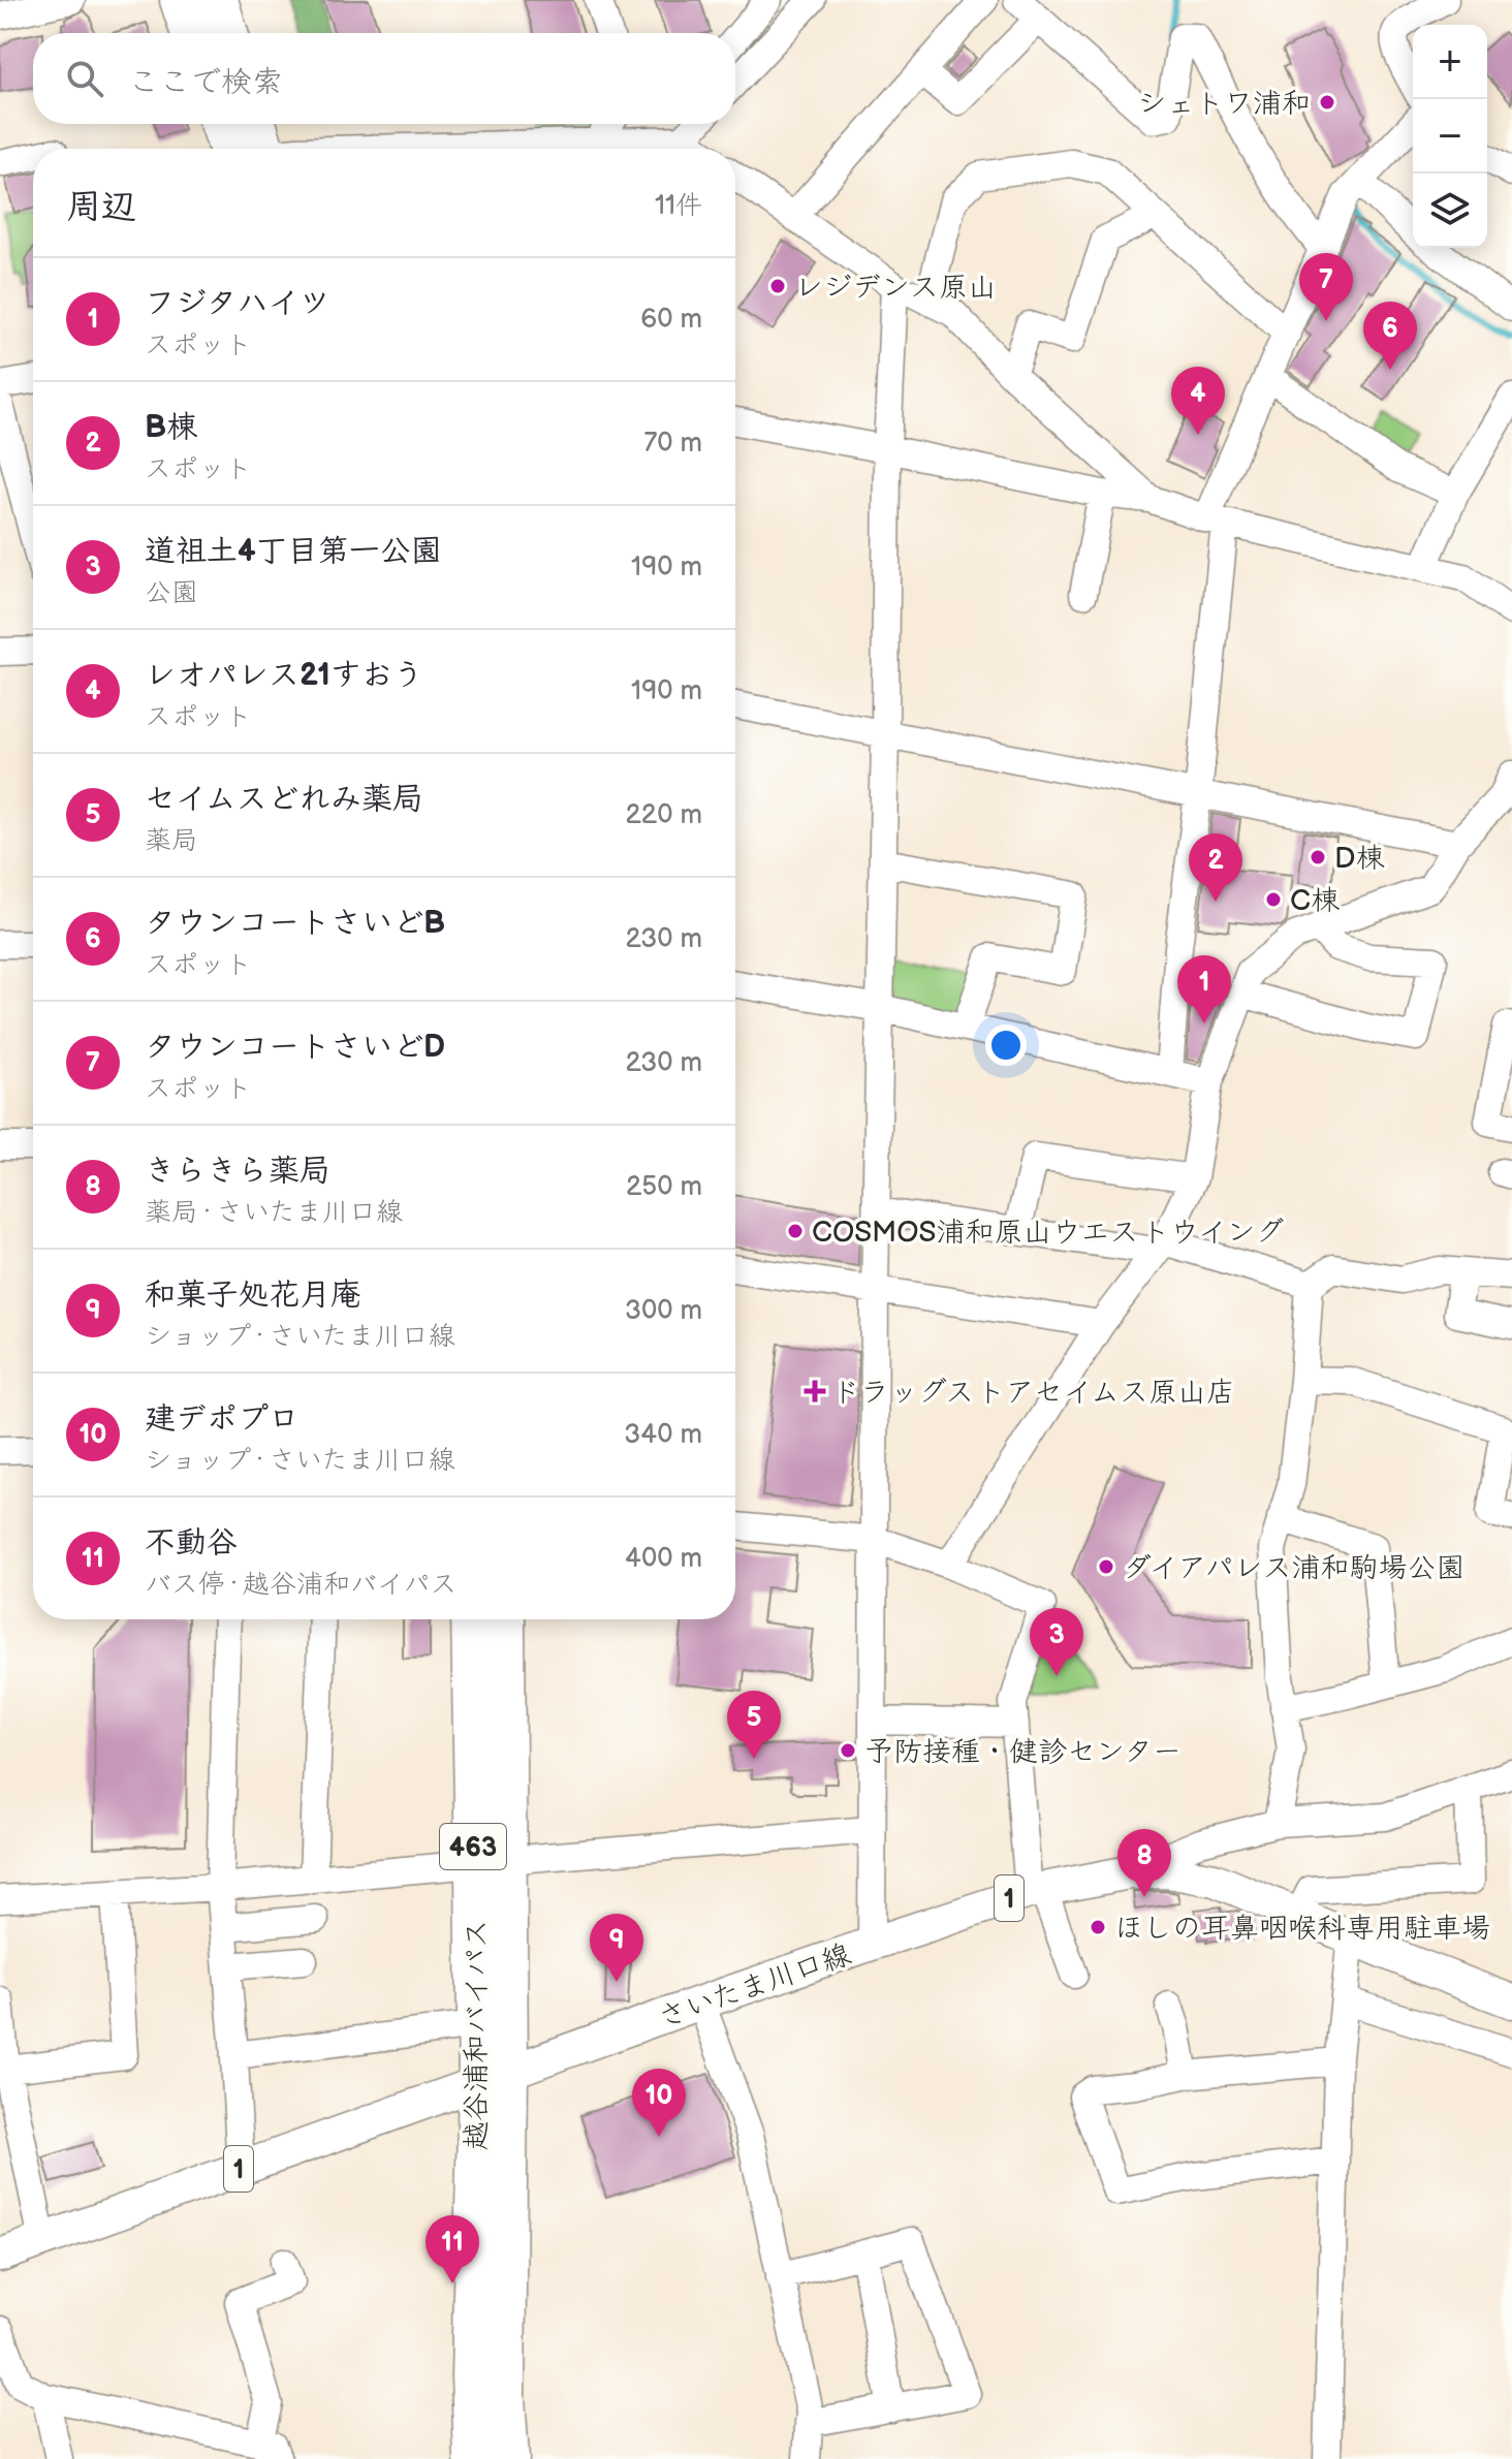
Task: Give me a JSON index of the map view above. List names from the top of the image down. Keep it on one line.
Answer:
{"streets":{"highway":["463","越谷浦和バイパス"],"main road":["1","さいたま川口線"]},"crossings":[["さいたま川口線","越谷浦和バイパス"]],"places":{"other":["シェトワ浦和","レジデンス原山","D棟","C棟","COSMOS浦和原山ウエストウイング","ダイアパレス浦和駒場公園","予防接種・健診センター","ほしの耳鼻咽喉科専用駐車場"],"health":["ドラッグストアセイムス原山店"]},"page":{"map_buttons":["+","−"],"search":"ここで検索","heading":["周辺","11件"],"pins":["7","6","4","2","1","3","5","8","9","10","11"],"list":[{"mark":"1","name":"フジタハイツ","note":"スポット","value":"60 m"},{"mark":"2","name":"B棟","note":"スポット","value":"70 m"},{"mark":"3","name":"道祖土4丁目第一公園","note":"公園","value":"190 m"},{"mark":"4","name":"レオパレス21すおう","note":"スポット","value":"190 m"},{"mark":"5","name":"セイムスどれみ薬局","note":"薬局","value":"220 m"},{"mark":"6","name":"タウンコートさいどB","note":"スポット","value":"230 m"},{"mark":"7","name":"タウンコートさいどD","note":"スポット","value":"230 m"},{"mark":"8","name":"きらきら薬局","note":"薬局 · さいたま川口線","value":"250 m"},{"mark":"9","name":"和菓子処花月庵","note":"ショップ · さいたま川口線","value":"300 m"},{"mark":"10","name":"建デポプロ","note":"ショップ · さいたま川口線","value":"340 m"},{"mark":"11","name":"不動谷","note":"バス停 · 越谷浦和バイパス","value":"400 m"}]}}
